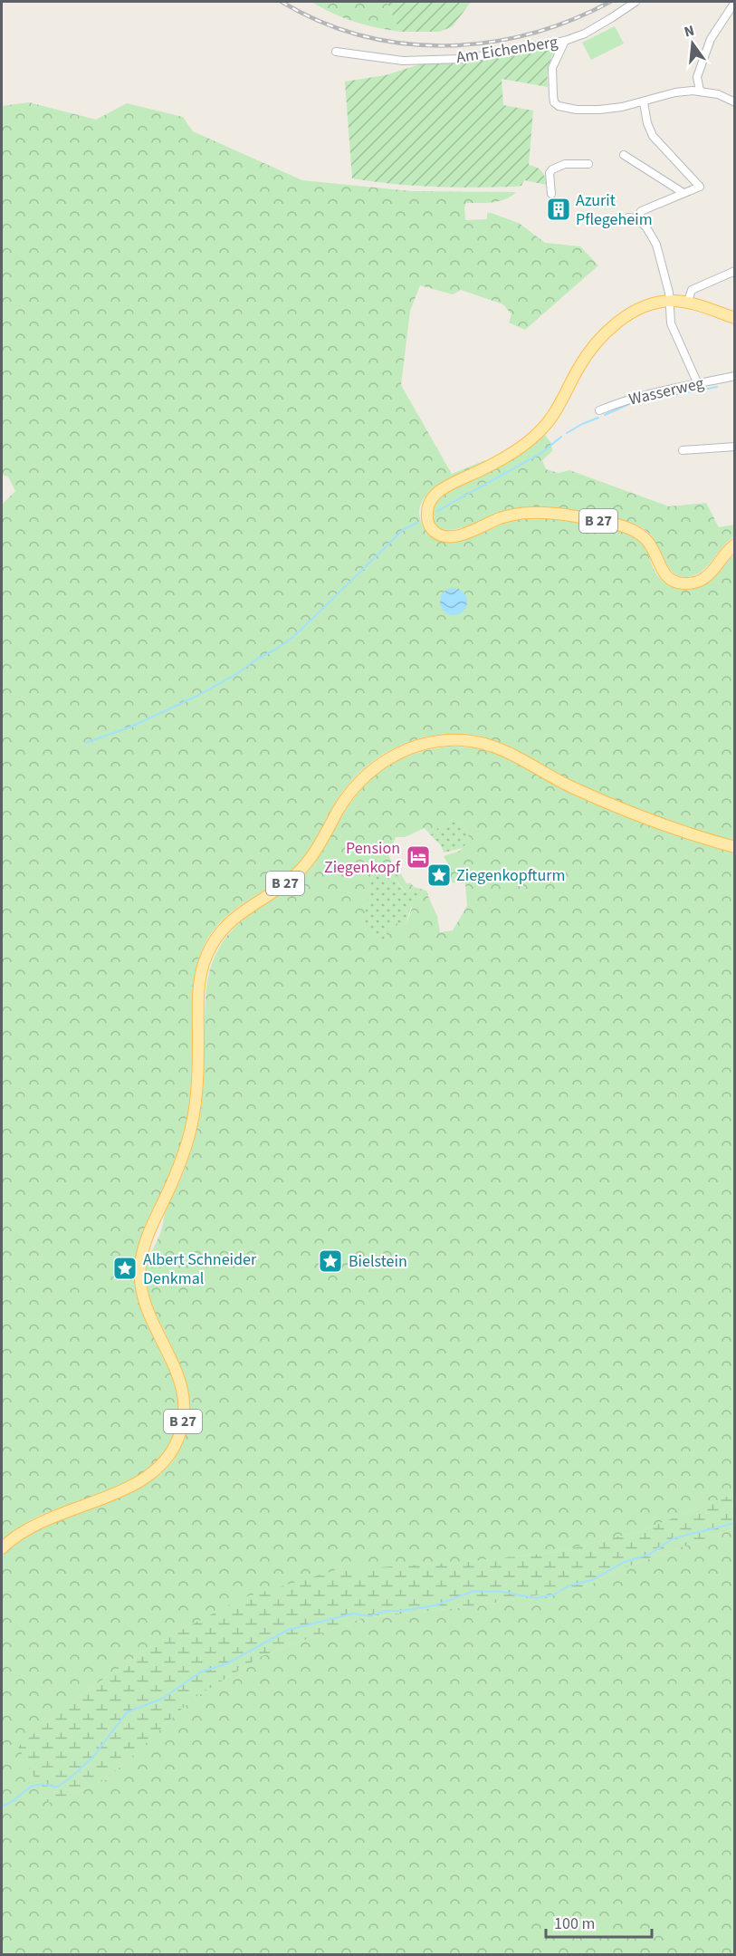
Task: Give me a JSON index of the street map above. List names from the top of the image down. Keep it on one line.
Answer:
{"streets":{"main road":["B 27"],"street":["Am Eichenberg","Wasserweg"]},"places":{"building":["Azurit Pflegeheim"],"hotel":["Pension Ziegenkopf"],"place":["Ziegenkopfturm","Bielstein","Albert Schneider Denkmal"]},"scale_bar":"100 m","north":"top"}
